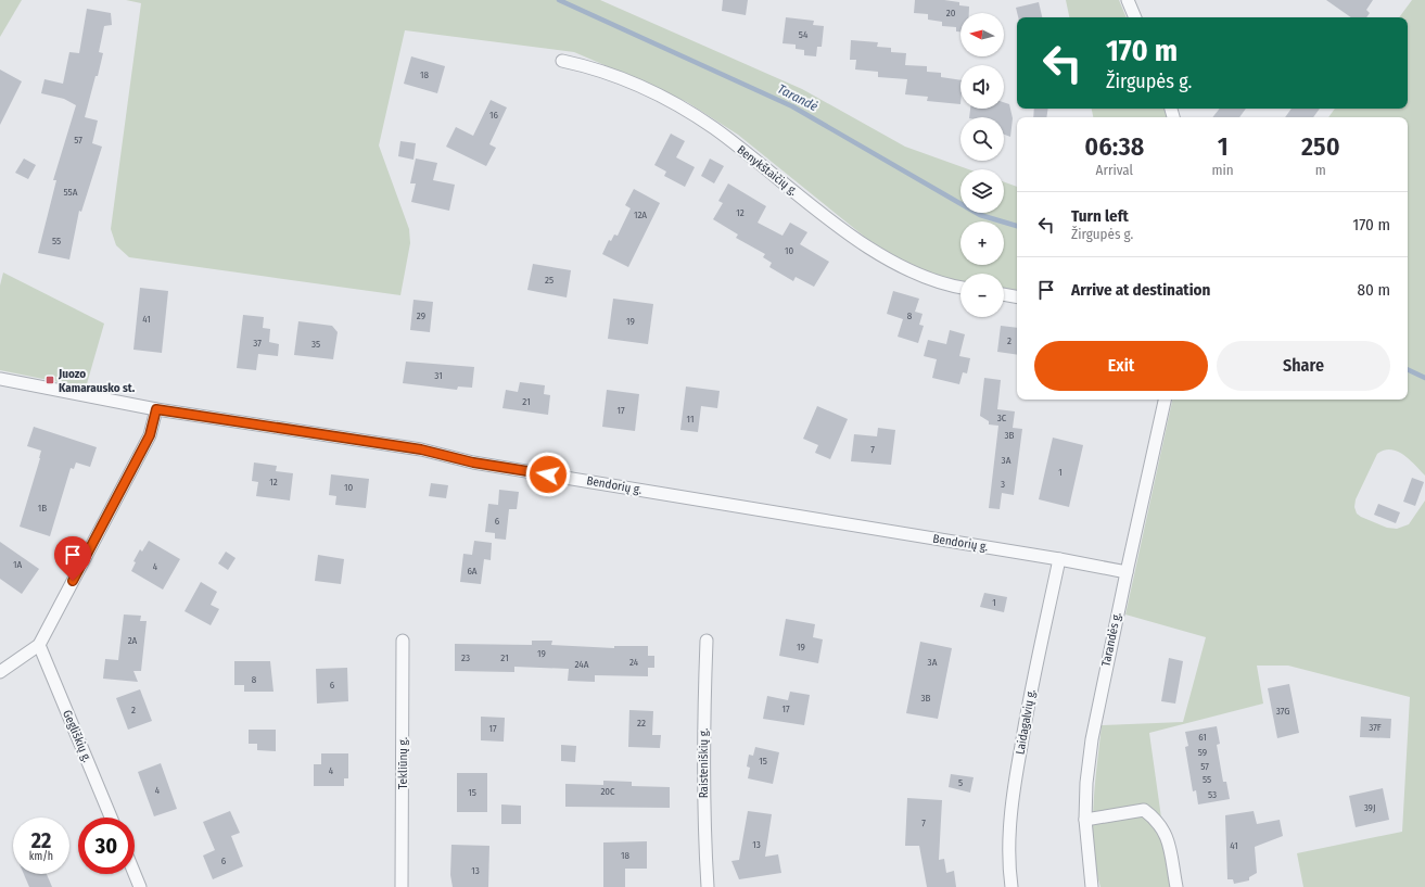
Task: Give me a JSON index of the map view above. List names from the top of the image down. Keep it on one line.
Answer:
{"streets":{"street":["Benykštaičių g.","Bendorių g.","Tarandės g.","Laidagalvių g.","Gegliškių g.","Tekliūnų g.","Raisteniškių g."]},"crossings":[["Bendorių g.","Tarandės g."],["Bendorių g.","Laidagalvių g."]],"water":["Tarandė"],"places":{"transit":["Juozo Kamarausko st."]},"house_numbers":["20","54","18","16","57","55A","12","12A","55","10","25","29","8","41","19","2","37","35","31","21","17","3C","11","3B","7","3A","1","12","3","10","1B","6","1A","4","6A","1","2A","19","19","23","21","24","3A","24A","8","6","3B","17","2","37G","22","37F","17","61","59","15","57","4","55","5","4","20C","15","53","39J","7","13","41","18","6","13"],"north":"left","page":{"map_buttons":["+","−"],"turn":["170 m","Žirgupės g."],"eta":["06:38","Arrival","1","min","250","m"],"list":[{"name":"Turn left","note":"Žirgupės g.","value":"170 m"},{"name":"Arrive at destination","value":"80 m"}],"buttons":["Exit","Share"],"speed":"22 km/h","limit":"30"}}
